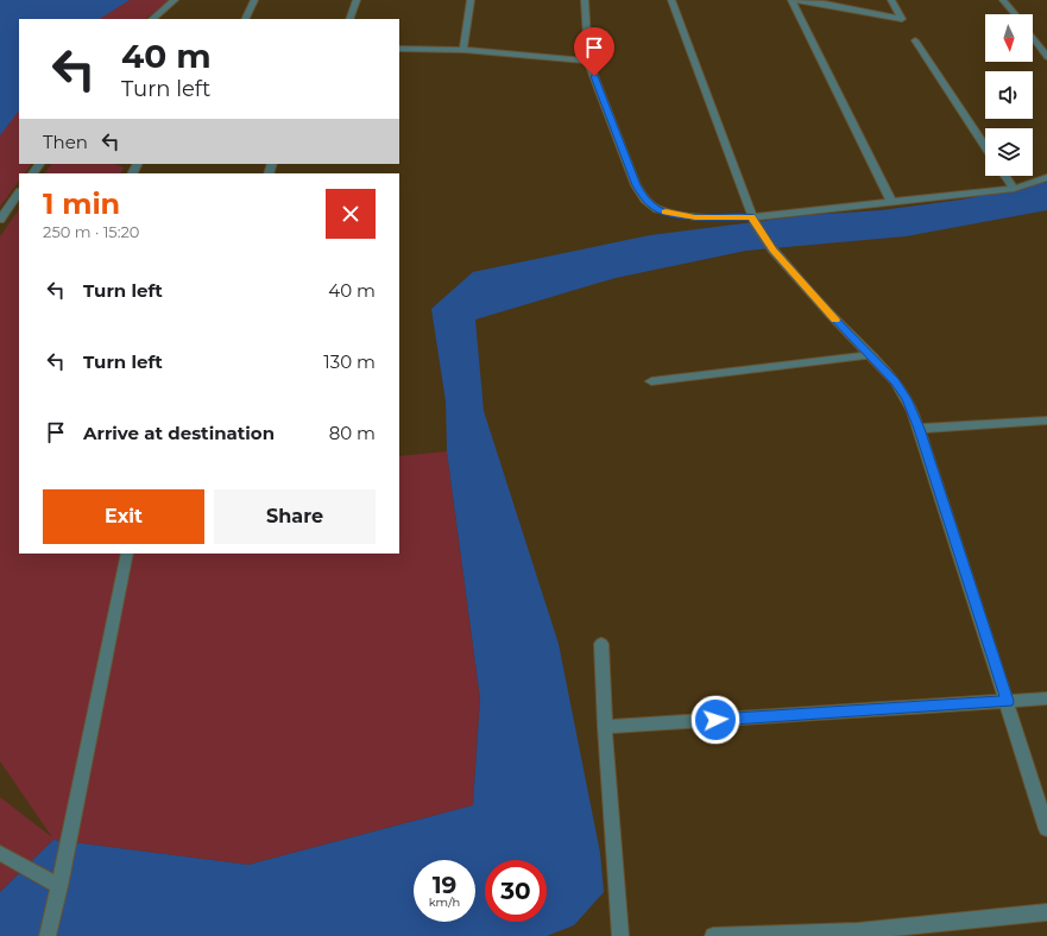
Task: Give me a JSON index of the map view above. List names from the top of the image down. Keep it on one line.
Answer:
{"north":"bottom","page":{"turn":["40 m","Turn left"],"then":"Then","heading":["1 min","250 m · 15:20"],"list":[{"name":"Turn left","value":"40 m"},{"name":"Turn left","value":"130 m"},{"name":"Arrive at destination","value":"80 m"}],"buttons":["Exit","Share"],"speed":"19 km/h","limit":"30"}}
